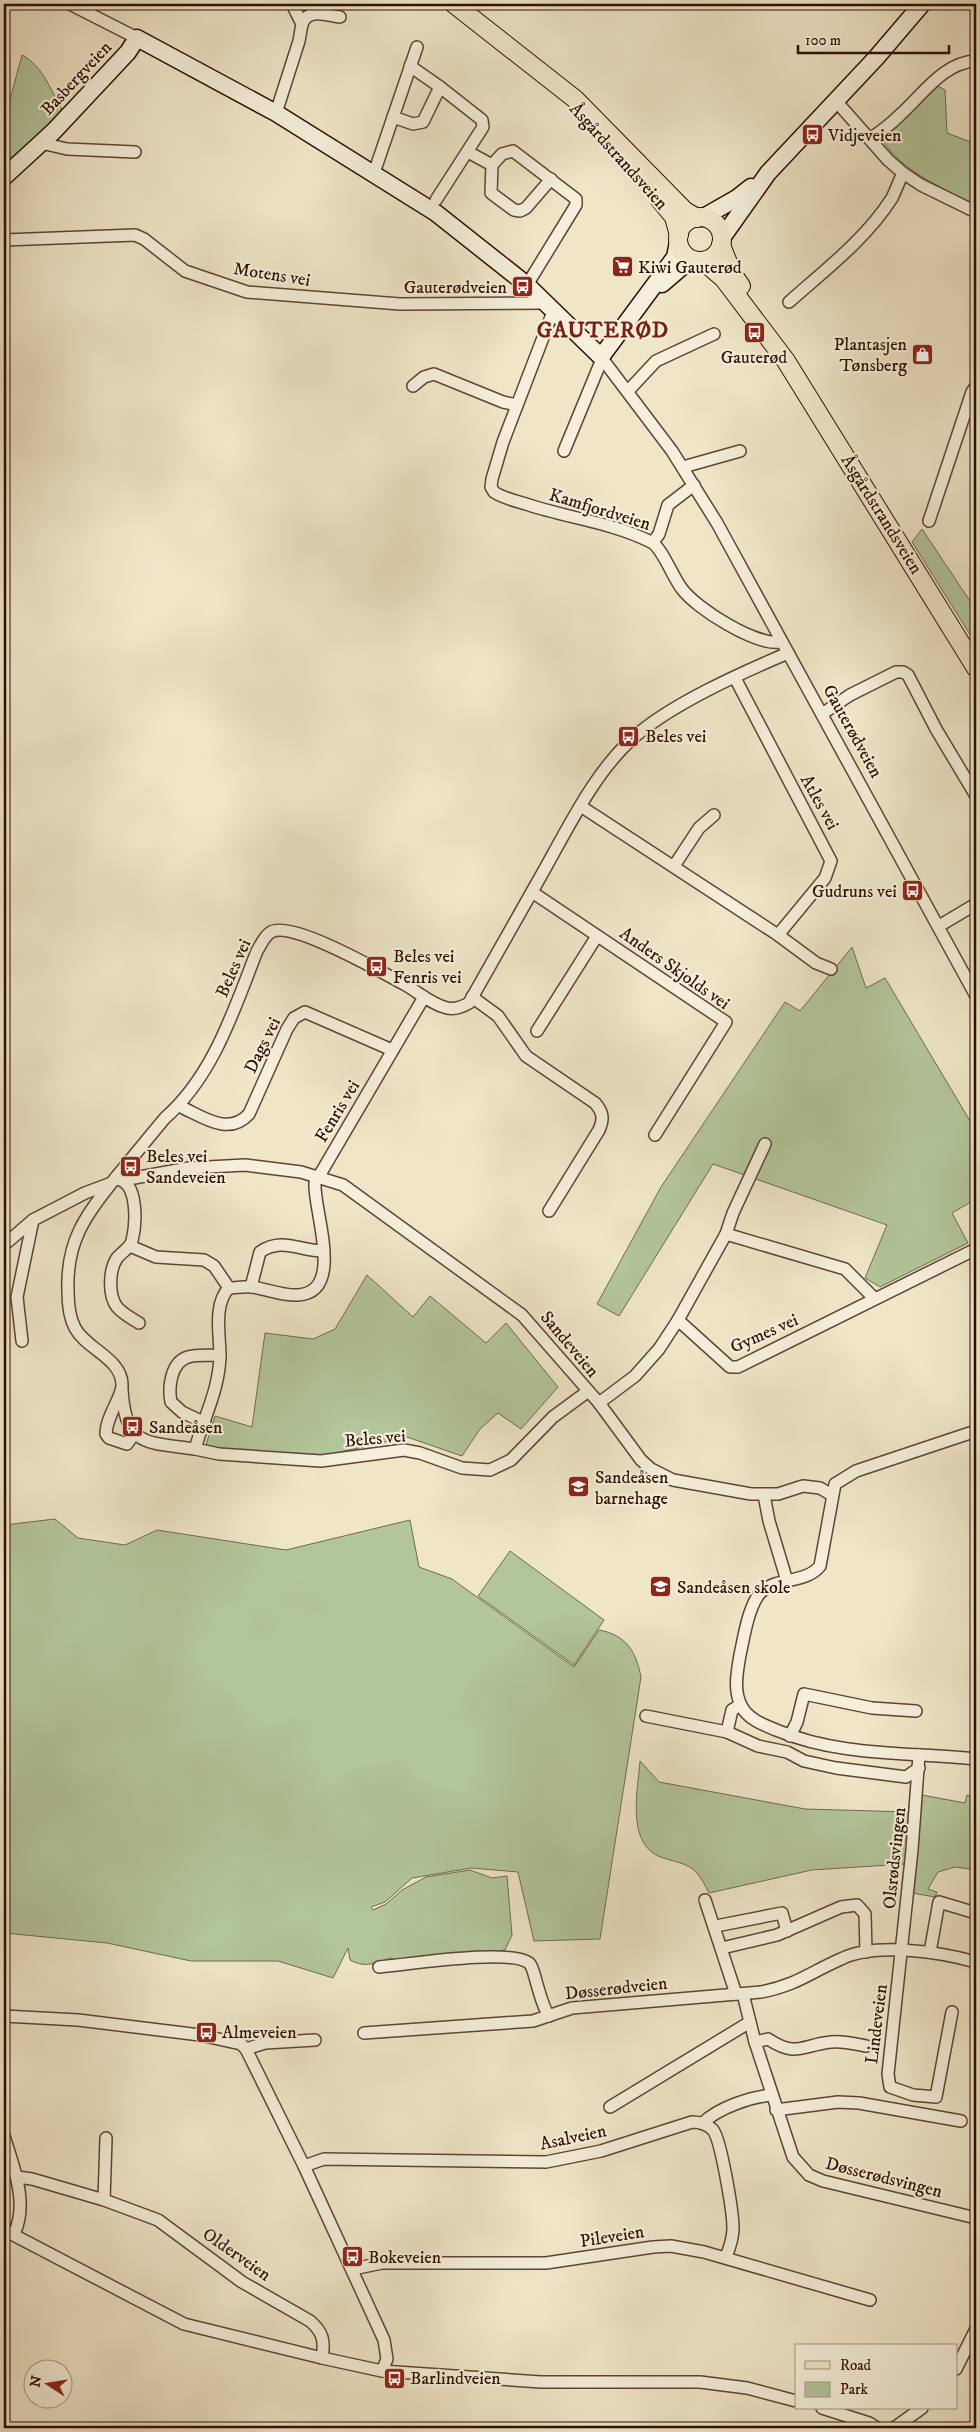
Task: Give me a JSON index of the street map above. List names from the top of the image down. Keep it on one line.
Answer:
{"streets":{"main road":["Basbergveien","Åsgårdstrandsveien","Gauterødveien"],"street":["Motens vei","Kamfjordveien","Atles vei","Beles vei","Anders Skjolds vei","Dags vei","Fenris vei","Gymes vei","Sandeveien","Olsrødsvingen","Døsserødveien","Lindeveien","Asalveien","Døsserødsvingen","Pileveien","Olderveien"]},"crossings":[["Basbergveien","Gauterødveien"],["Motens vei","Kamfjordveien"],["Motens vei","Gauterødveien"],["Kamfjordveien","Gauterødveien"],["Beles vei","Dags vei"],["Beles vei","Fenris vei"],["Beles vei","Sandeveien"],["Dags vei","Fenris vei"],["Fenris vei","Sandeveien"],["Olsrødsvingen","Døsserødveien"],["Olsrødsvingen","Lindeveien"],["Døsserødveien","Lindeveien"],["Døsserødveien","Døsserødsvingen"]],"districts":["GAUTERØD"],"places":{"bus stop":["Vidjeveien","Gauterødveien","Gauterød","Beles vei","Gudruns vei","Beles vei Fenris vei","Beles vei Sandeveien","Sandeåsen","Almeveien","Bokeveien","Barlindveien"],"supermarket":["Kiwi Gauterød"],"shop":["Plantasjen Tønsberg"],"school or university":["Sandeåsen barnehage","Sandeåsen skole"]},"legend":["Road","Park"],"scale_bar":"100 m","north":"left"}
